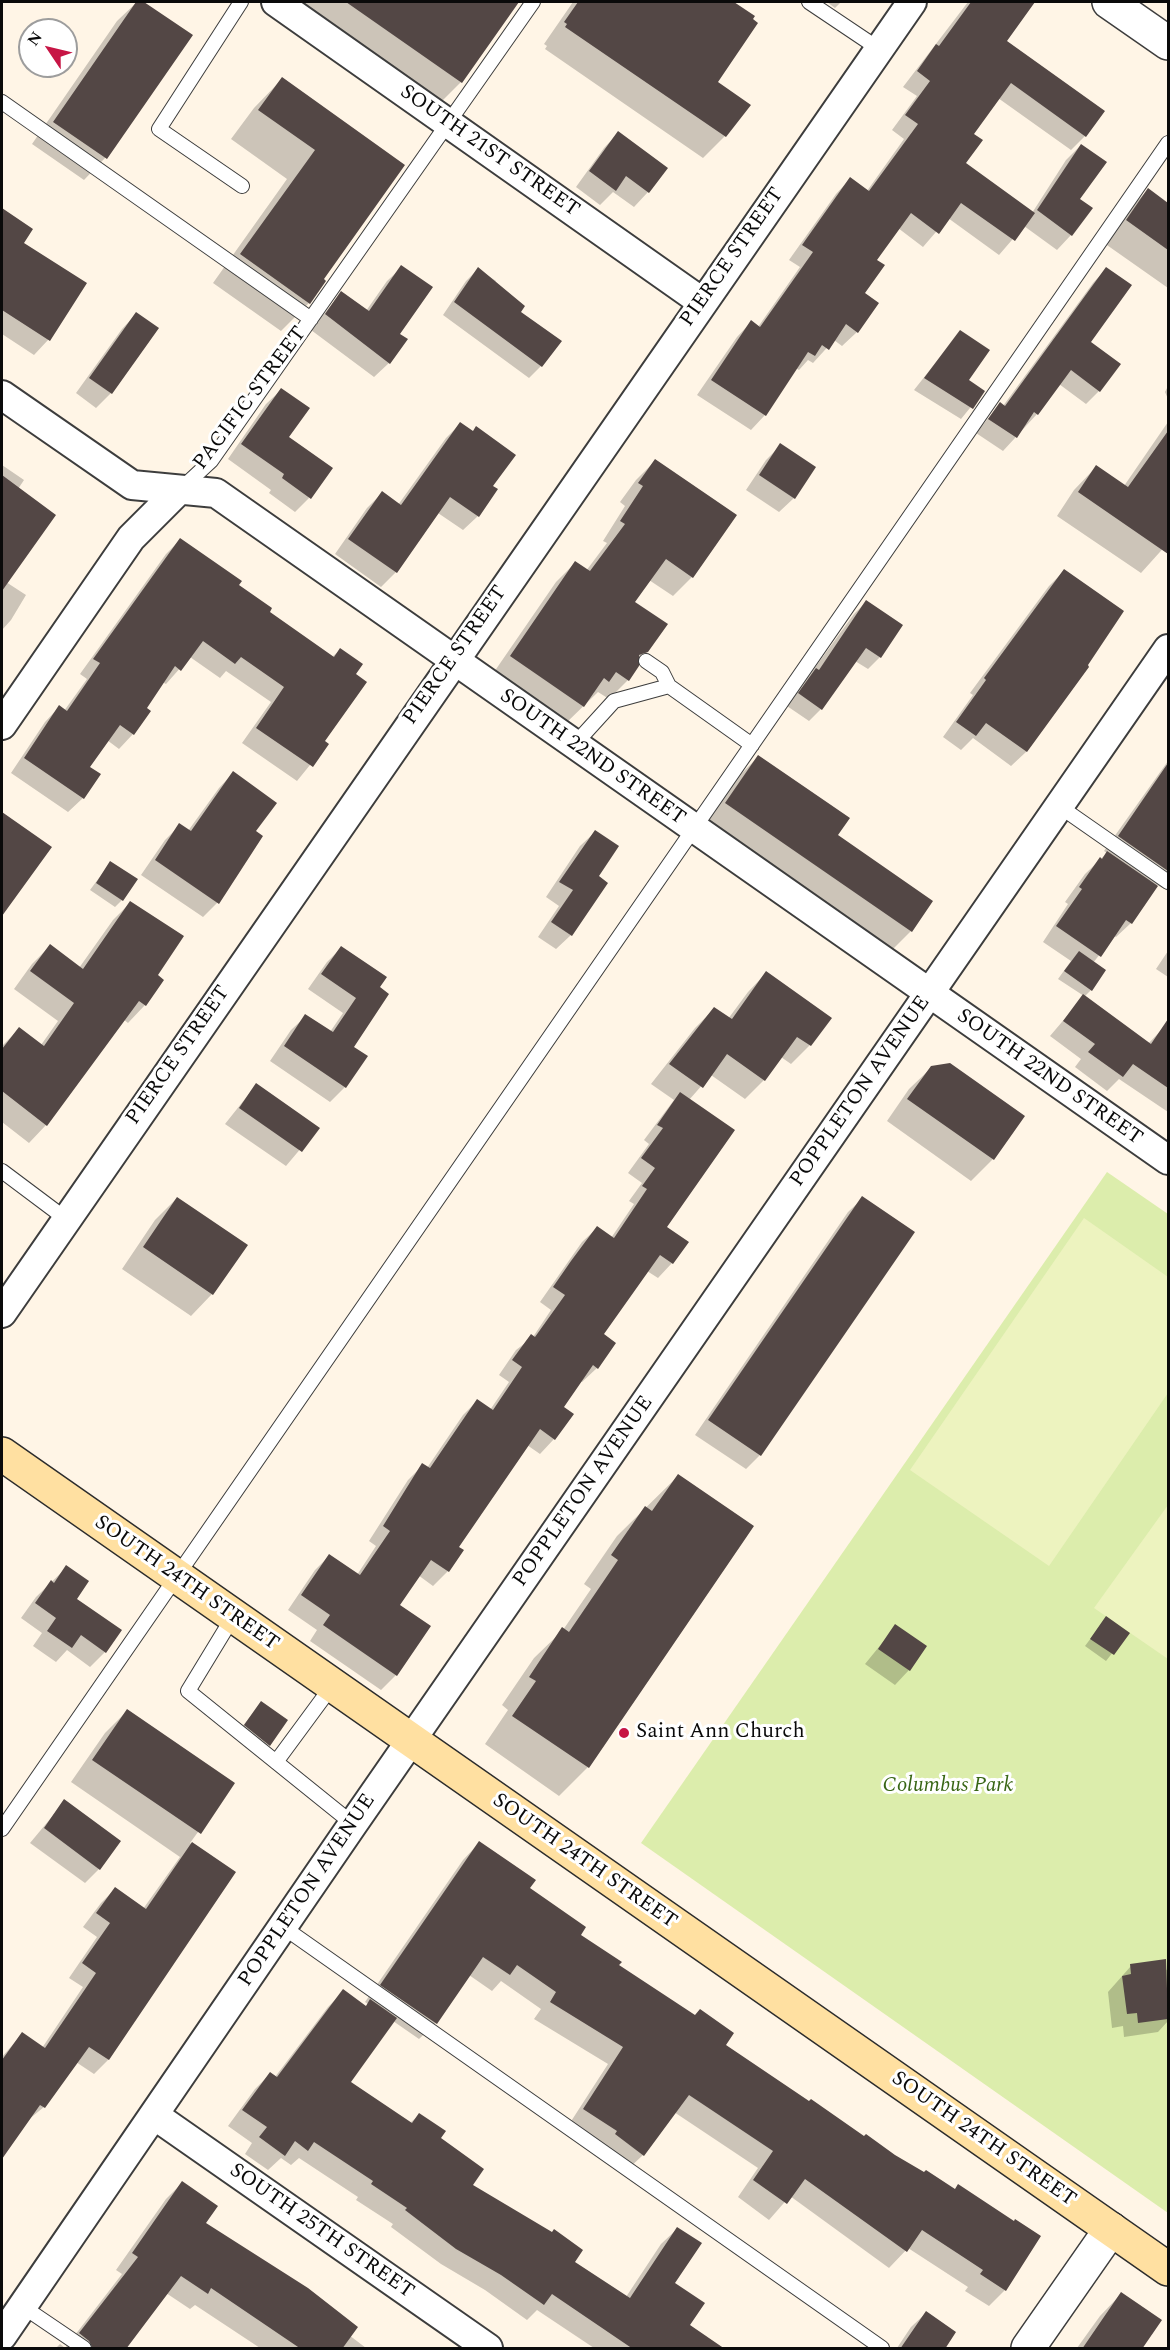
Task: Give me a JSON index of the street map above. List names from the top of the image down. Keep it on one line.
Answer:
{"streets":{"main road":["SOUTH 24TH STREET"],"street":["SOUTH 21ST STREET","PIERCE STREET","PACIFIC STREET","SOUTH 22ND STREET","POPPLETON AVENUE","SOUTH 25TH STREET"]},"crossings":[["SOUTH 21ST STREET","PIERCE STREET"],["SOUTH 21ST STREET","PACIFIC STREET"],["PIERCE STREET","SOUTH 22ND STREET"],["PACIFIC STREET","SOUTH 22ND STREET"],["SOUTH 22ND STREET","POPPLETON AVENUE"],["POPPLETON AVENUE","SOUTH 24TH STREET"],["POPPLETON AVENUE","SOUTH 25TH STREET"]],"parks":["Columbus Park"],"places":["Saint Ann Church"],"north":"top left"}
